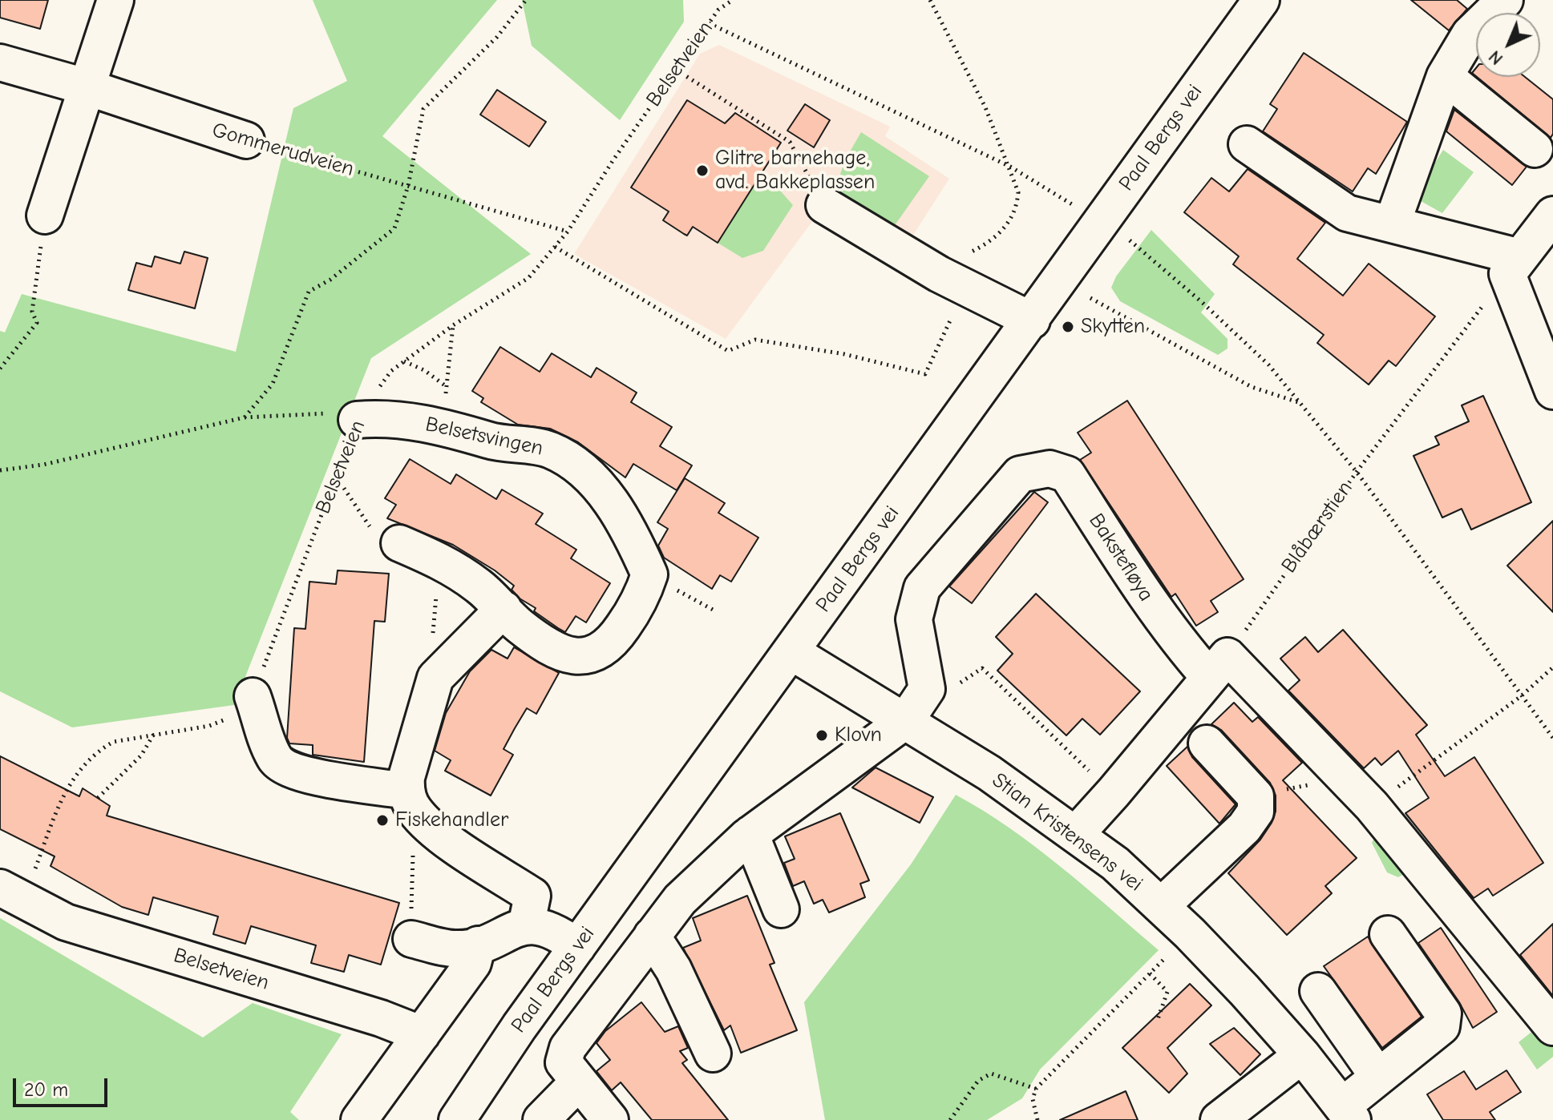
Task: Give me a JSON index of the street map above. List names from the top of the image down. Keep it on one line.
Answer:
{"streets":{"street":["Belsetveien","Paal Bergs vei","Gommerudveien","Belsetsvingen","Bakstefløya","Stian Kristensens vei"],"path":["Blåbærstien"]},"crossings":[["Belsetveien","Gommerudveien"],["Belsetveien","Belsetsvingen"],["Paal Bergs vei","Stian Kristensens vei"],["Blåbærstien","Bakstefløya"]],"places":["Glitre barnehage, avd. Bakkeplassen","Skytten","Klovn","Fiskehandler"],"scale_bar":"20 m","north":"bottom left"}
